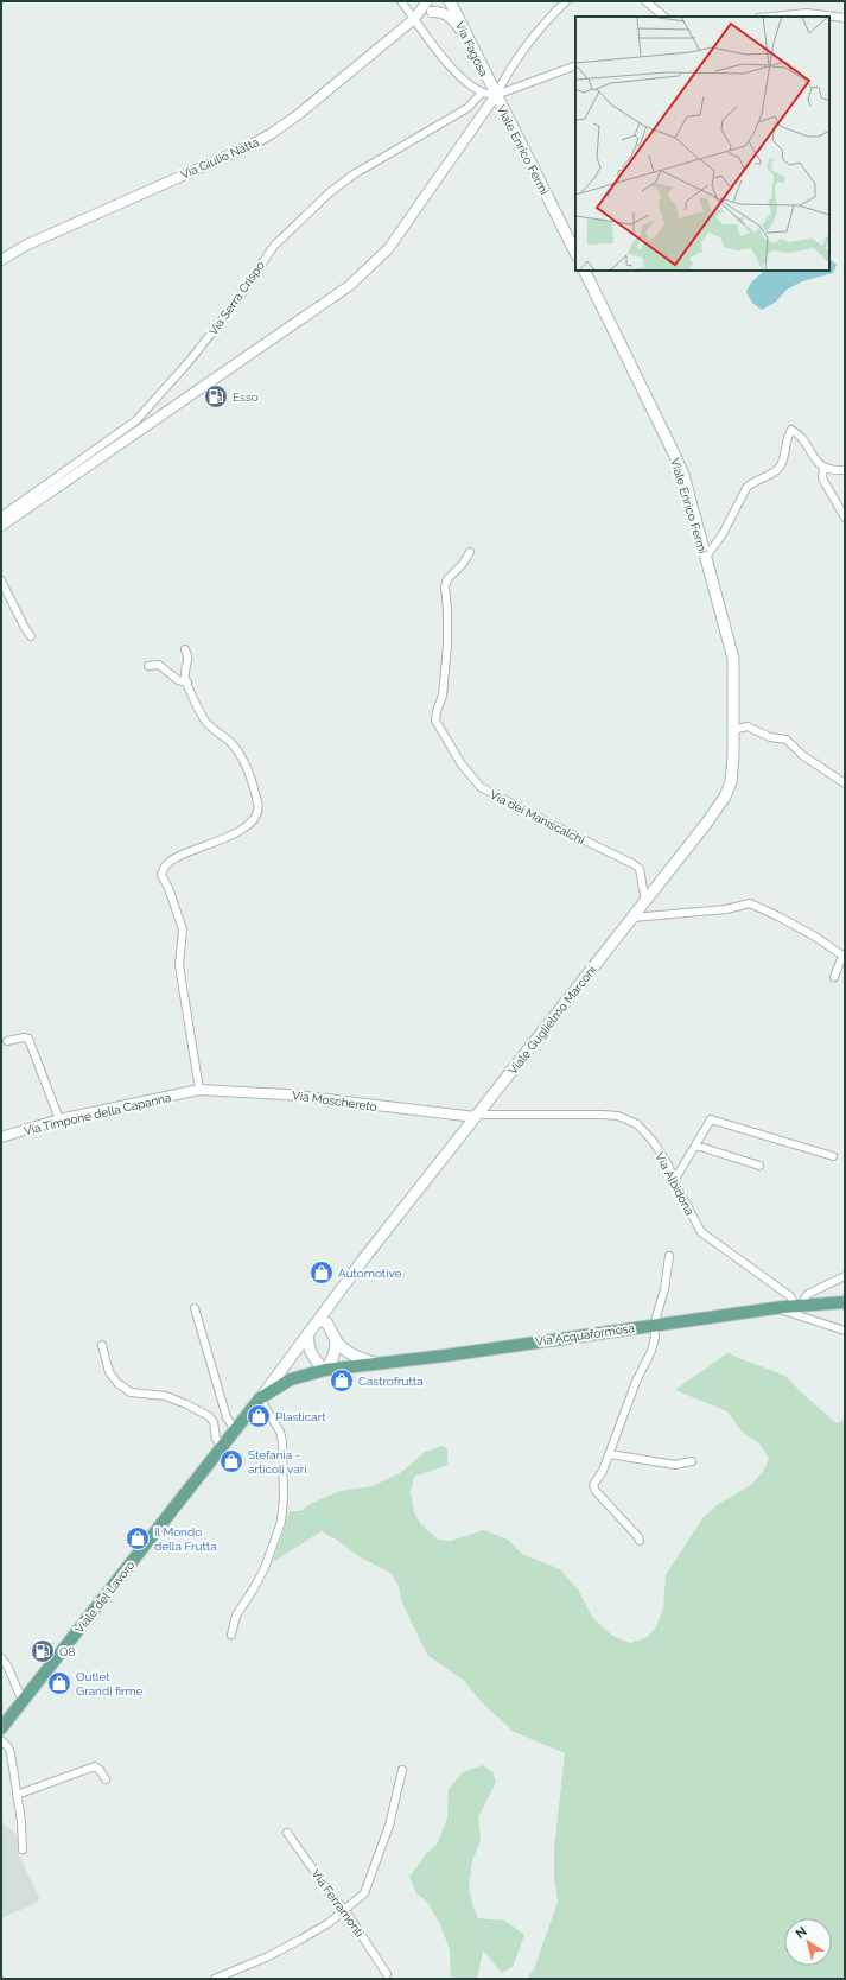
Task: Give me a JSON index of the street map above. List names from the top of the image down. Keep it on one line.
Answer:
{"streets":{"main road":["Via Fagosa","Viale Enrico Fermi","Viale Guglielmo Marconi","Via Acquaformosa","Viale del Lavoro"],"street":["Via Giulio Natta","Via Serra Crispo","Via dei Maniscalchi","Via Moschereto","Via Timpone della Capanna","Via Albidona","Via Ferramonti"]},"crossings":[["Via Fagosa","Viale Enrico Fermi"],["Viale Enrico Fermi","Viale Guglielmo Marconi"],["Via dei Maniscalchi","Viale Guglielmo Marconi"],["Viale Guglielmo Marconi","Via Moschereto"],["Viale Guglielmo Marconi","Via Albidona"],["Viale Guglielmo Marconi","Viale del Lavoro"],["Via Moschereto","Via Timpone della Capanna"],["Via Moschereto","Via Albidona"],["Via Albidona","Via Acquaformosa"],["Via Acquaformosa","Viale del Lavoro"]],"places":{"fuel station":["Esso","Q8"],"shop":["Automotive","Castrofrutta","Plasticart","Stefania - articoli vari","Il Mondo della Frutta","Outlet Grandi firme"]},"north":"top left"}
